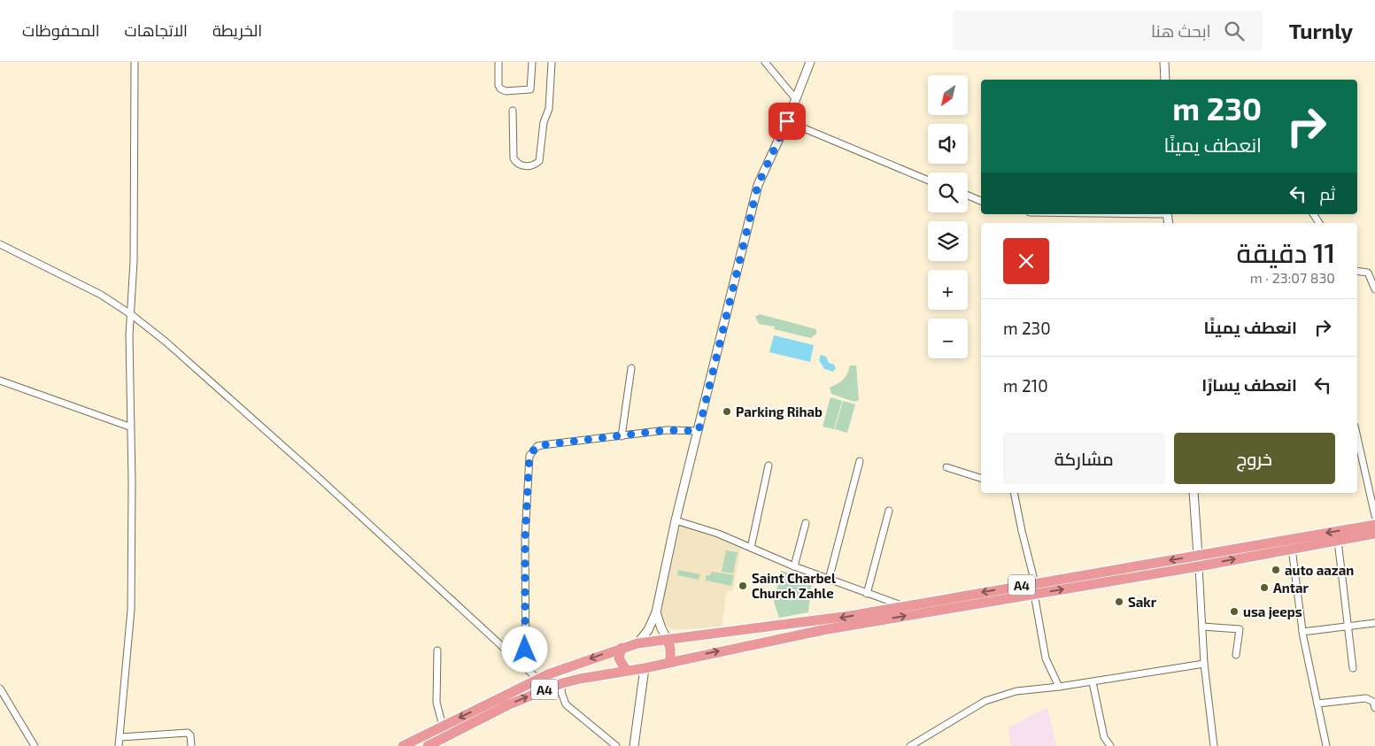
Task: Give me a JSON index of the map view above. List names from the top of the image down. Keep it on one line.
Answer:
{"streets":{"highway":["A4"]},"places":["Parking Rihab","auto aazan","Saint Charbel Church Zahle","Antar","Sakr","usa jeeps"],"north":"bottom left","page":{"header":"Turnly","search":"ابحث هنا","nav":["الخريطة","الاتجاهات","المحفوظات"],"map_buttons":["+","−"],"turn":["230 m","انعطف يمينًا"],"then":"ثم","heading":["11 دقيقة","830 m · 23:07"],"list":[{"name":"انعطف يمينًا","value":"230 m"},{"name":"انعطف يسارًا","value":"210 m"}],"buttons":["خروج","مشاركة"]}}
